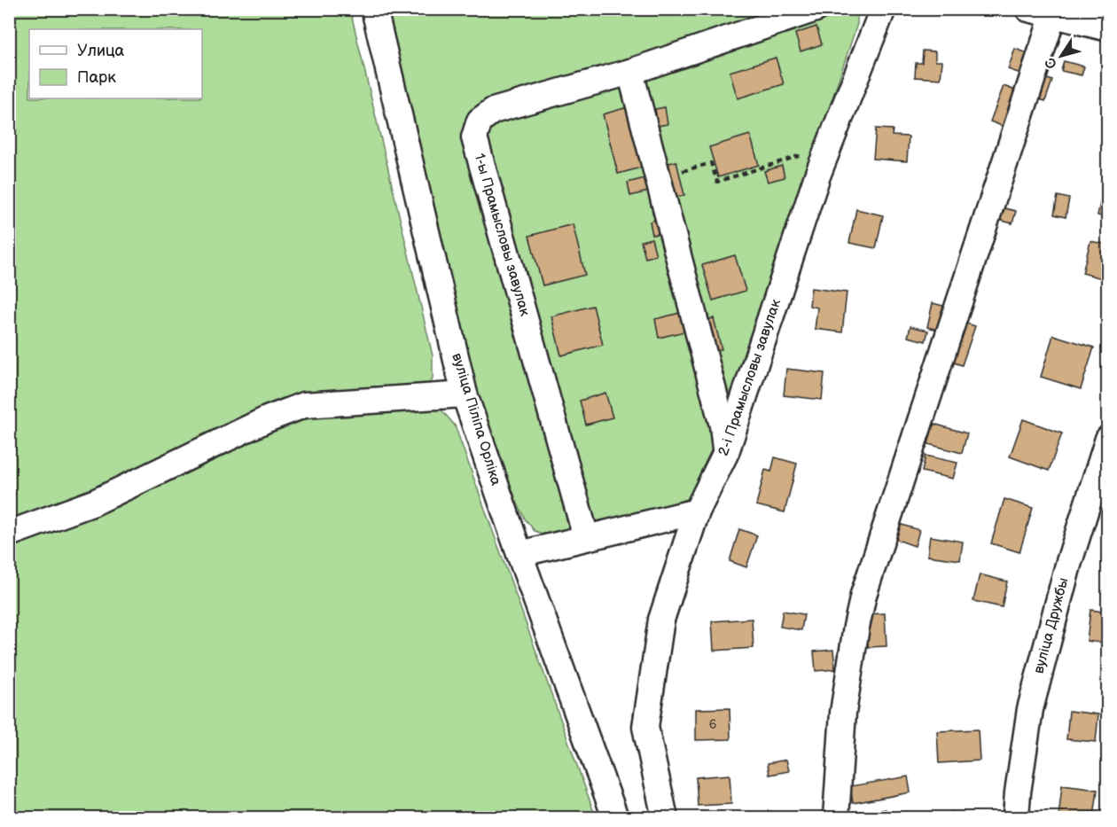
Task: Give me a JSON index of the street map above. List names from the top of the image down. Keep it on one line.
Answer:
{"streets":{"street":["1-ы Прамысловы завулак","2-і Прамысловы завулак","вуліца Піліпа Орліка","вуліца Дружбы"]},"house_numbers":["6"],"legend":["Улица","Парк"],"north":"bottom left"}
